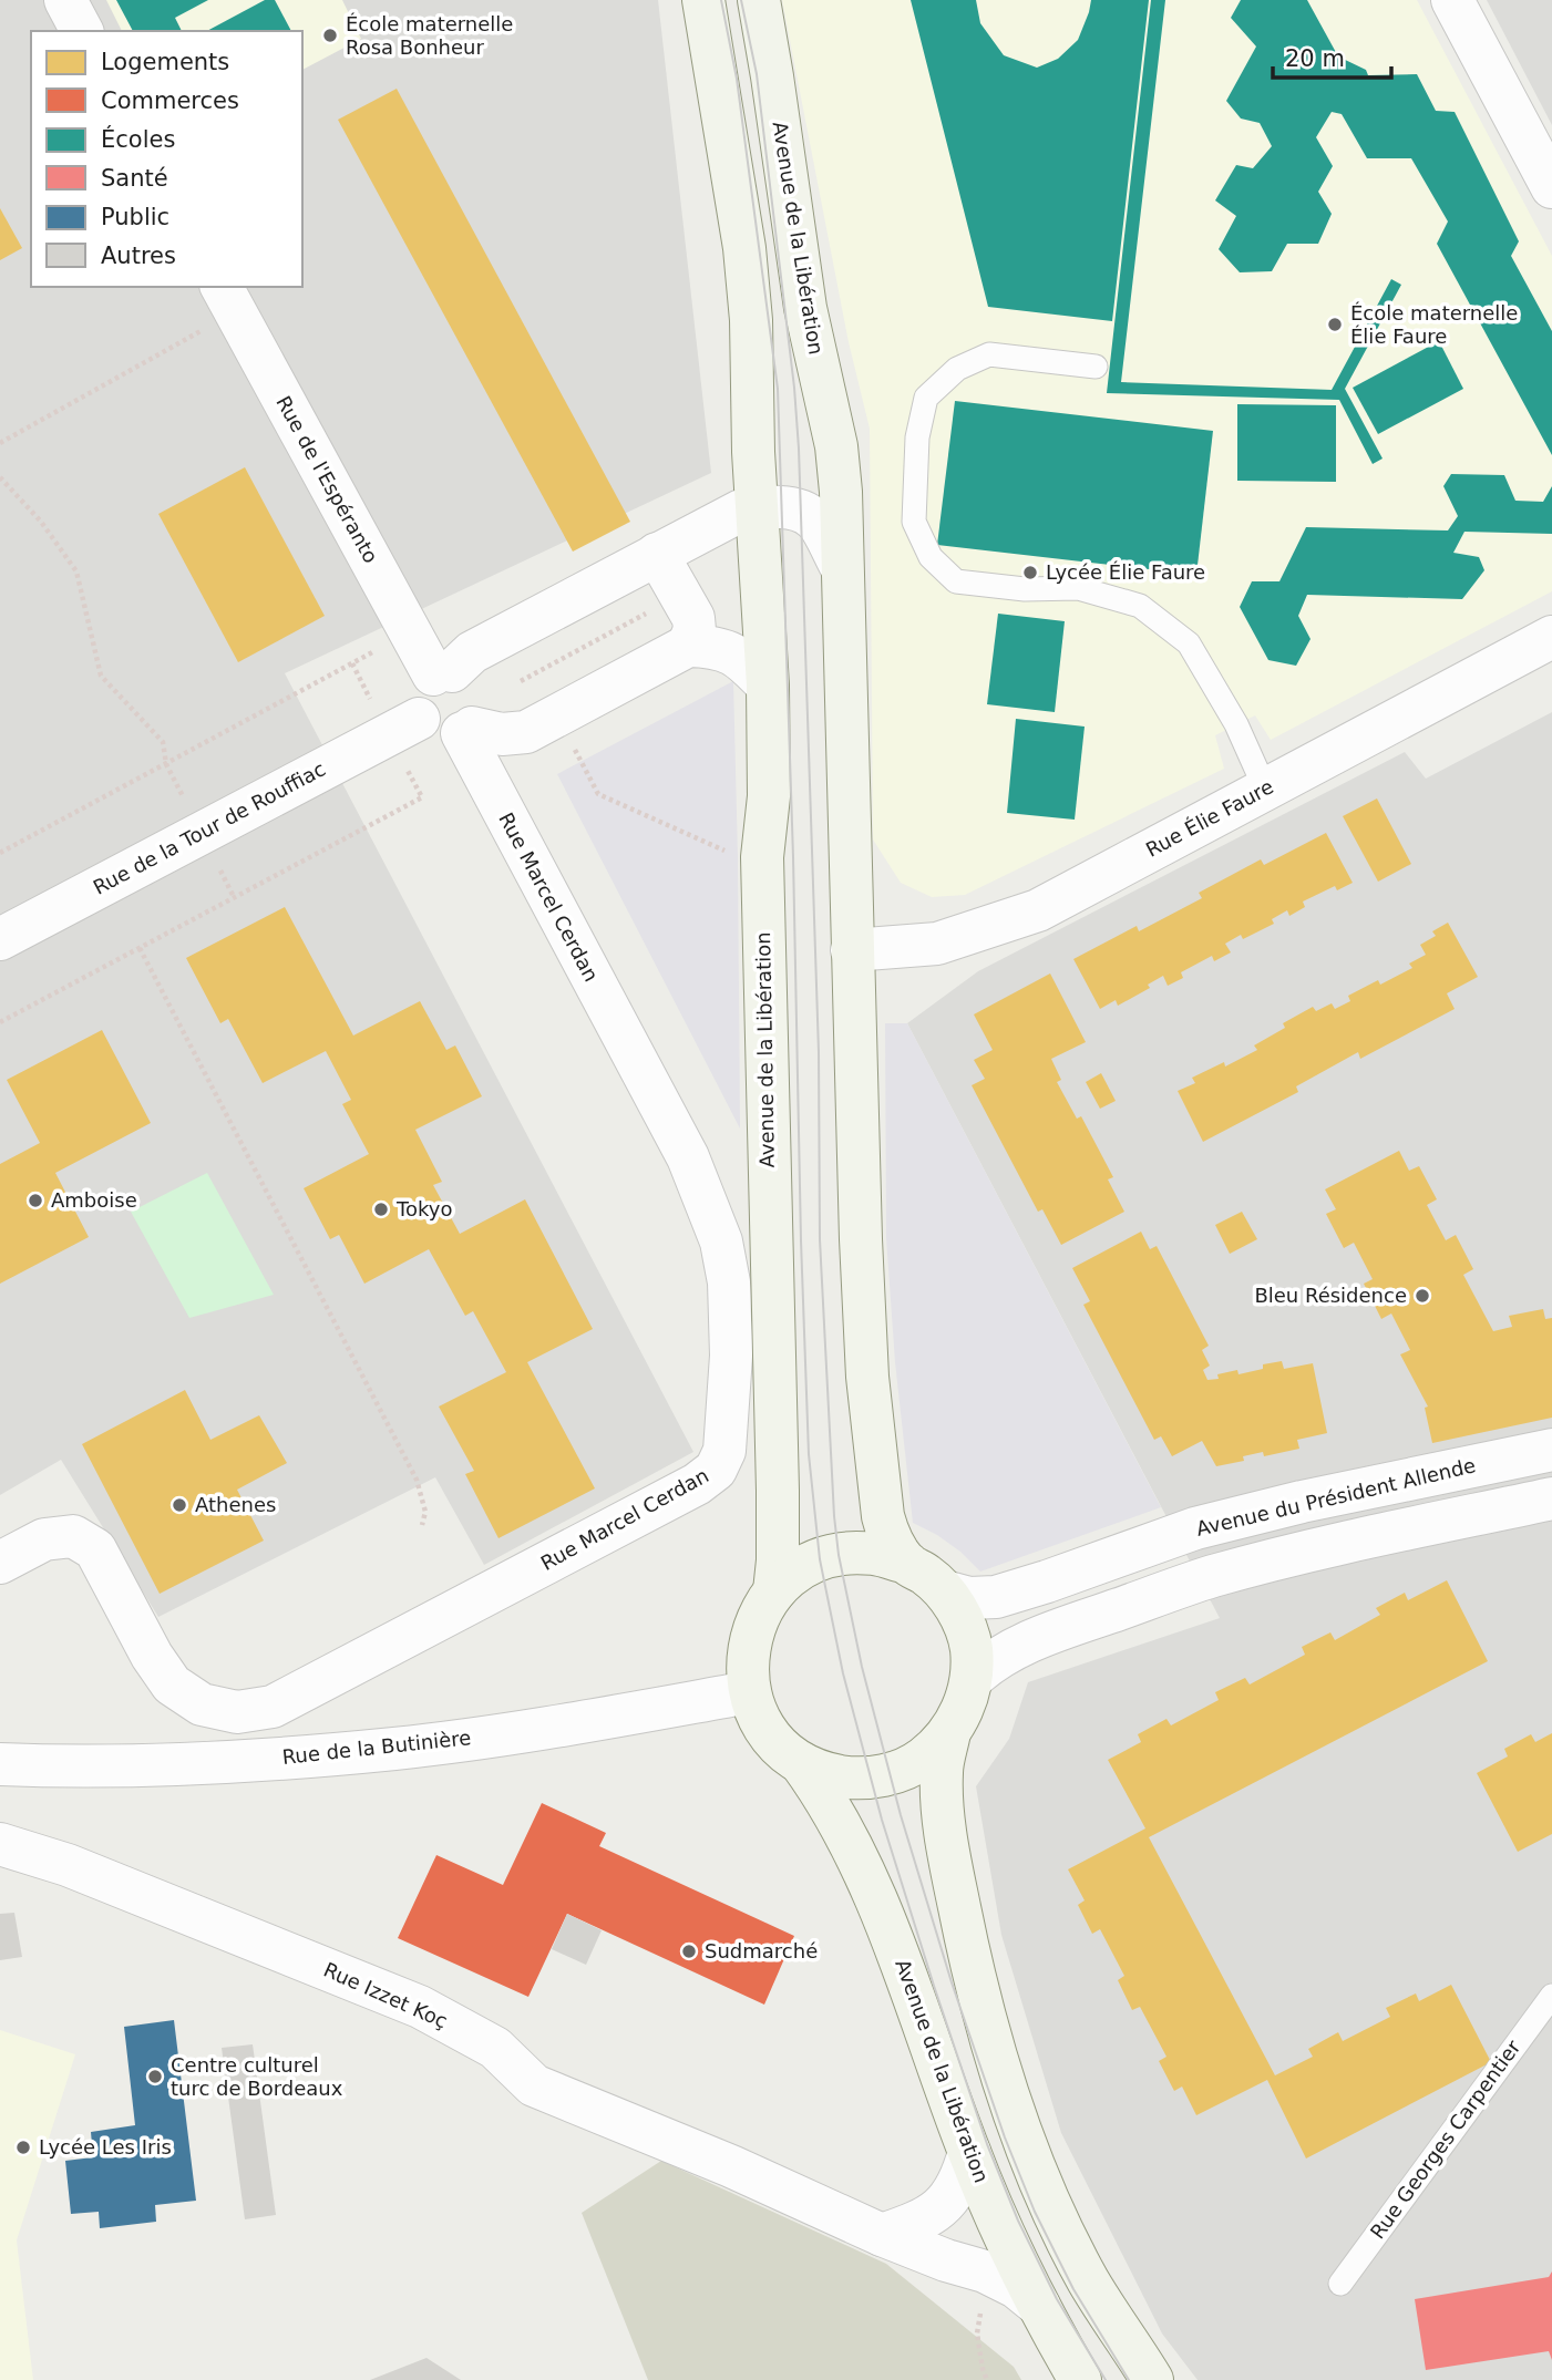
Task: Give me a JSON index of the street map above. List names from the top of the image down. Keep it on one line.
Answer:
{"streets":{"street":["Avenue de la Libération","Rue de l'Espéranto","Rue Élie Faure","Rue de la Tour de Rouffiac","Rue Marcel Cerdan","Avenue du Président Allende","Rue de la Butinière","Rue Izzet Koç"],"lane":["Rue Georges Carpentier"]},"crossings":[["Avenue de la Libération","Rue Élie Faure"],["Avenue de la Libération","Avenue du Président Allende"],["Avenue de la Libération","Rue de la Butinière"],["Avenue de la Libération","Rue Izzet Koç"],["Avenue du Président Allende","Rue de la Butinière"]],"places":["École maternelle Rosa Bonheur","École maternelle Élie Faure","Lycée Élie Faure","Amboise","Tokyo","Bleu Résidence","Athenes","Sudmarché","Centre culturel turc de Bordeaux","Lycée Les Iris"],"legend":["Logements","Commerces","Écoles","Santé","Public","Autres"],"scale_bar":"20 m"}
